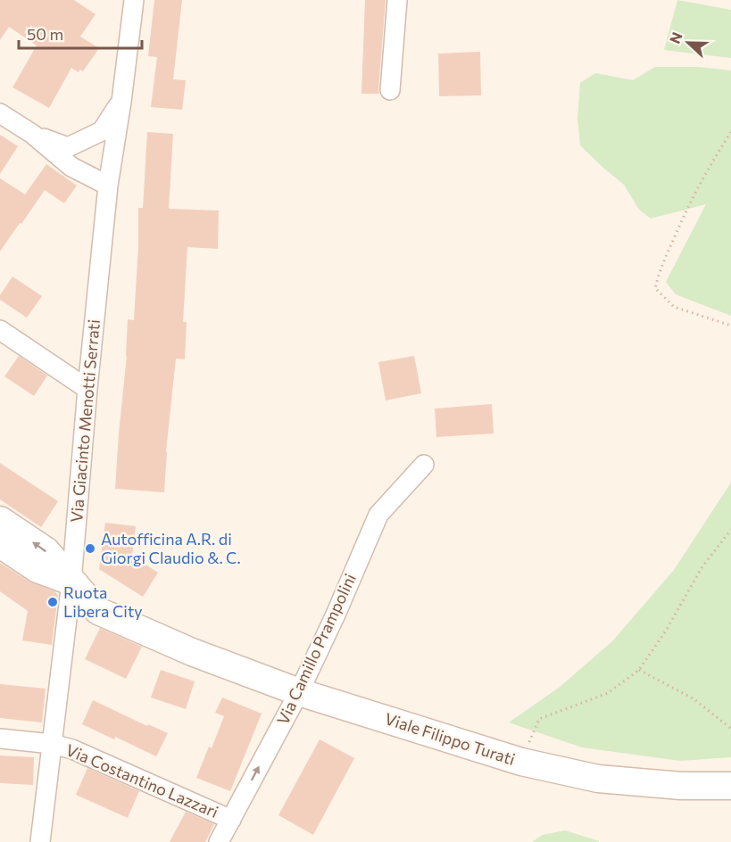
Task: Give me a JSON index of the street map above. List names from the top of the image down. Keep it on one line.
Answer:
{"streets":{"street":["Via Giacinto Menotti Serrati","Via Camillo Prampolini","Viale Filippo Turati","Via Costantino Lazzari"]},"crossings":[["Via Giacinto Menotti Serrati","Viale Filippo Turati"],["Via Giacinto Menotti Serrati","Via Costantino Lazzari"],["Via Camillo Prampolini","Viale Filippo Turati"],["Via Camillo Prampolini","Via Costantino Lazzari"]],"places":["Autofficina A.R. di Giorgi Claudio &. C.","Ruota Libera City"],"scale_bar":"50 m","north":"left"}
